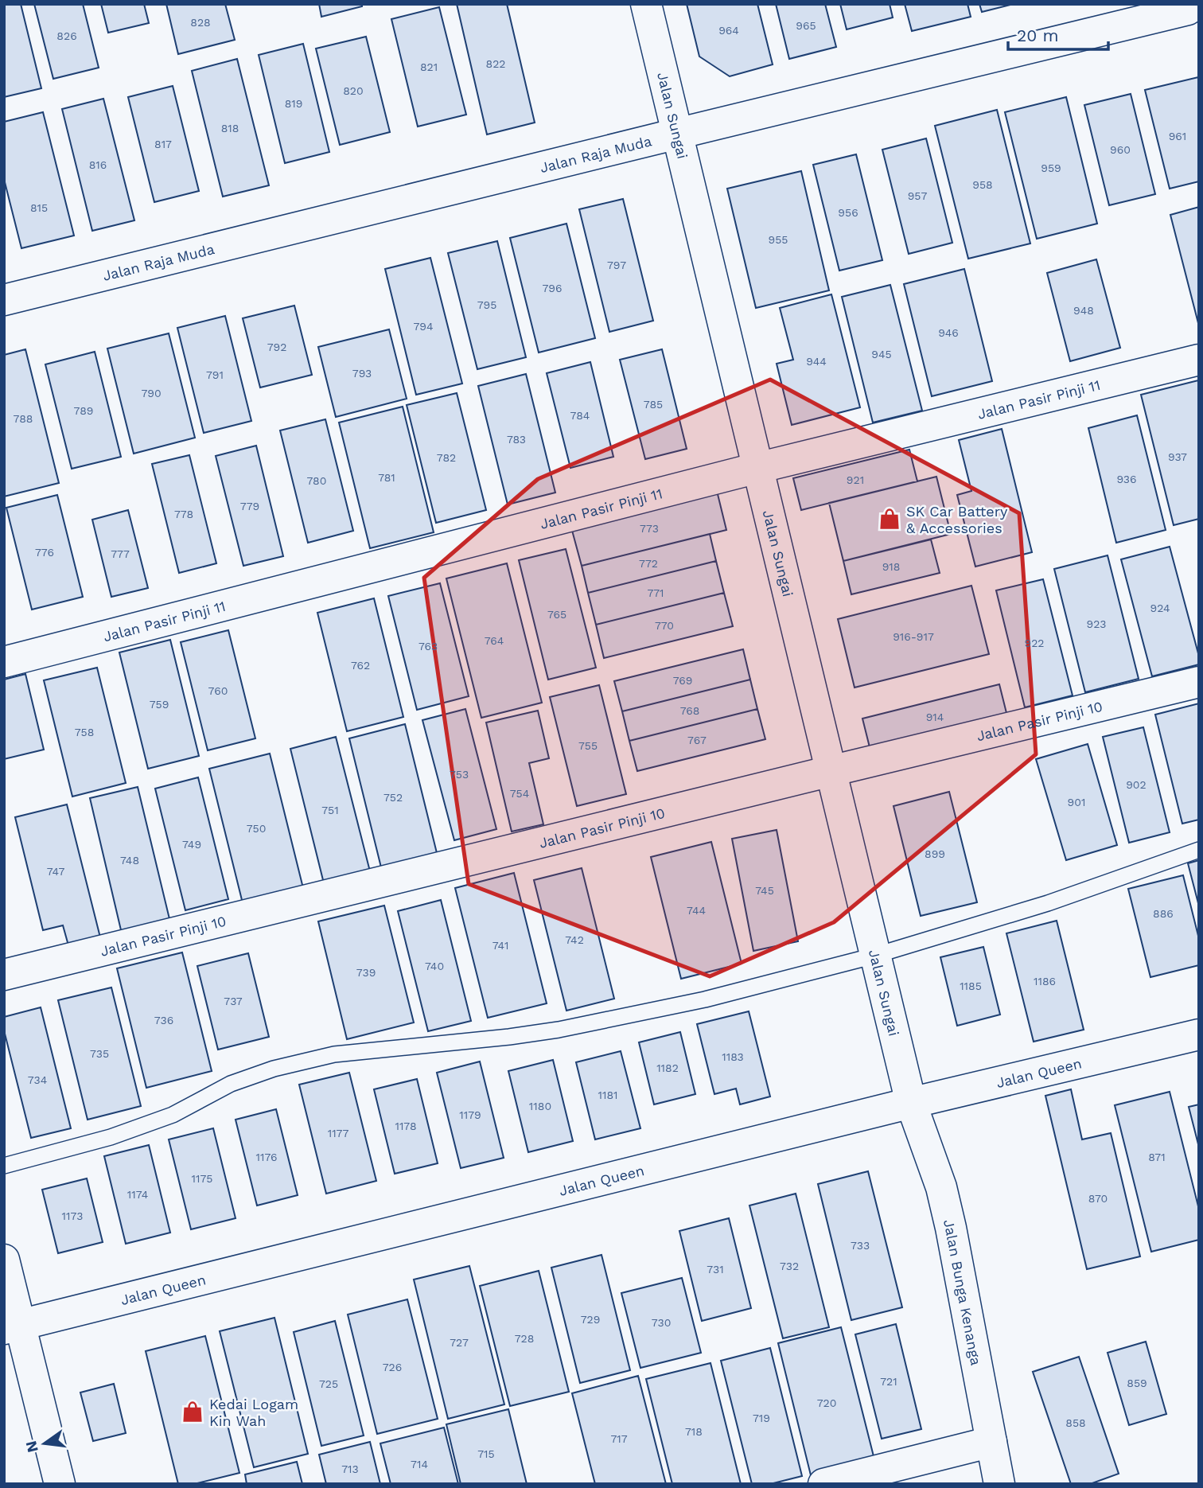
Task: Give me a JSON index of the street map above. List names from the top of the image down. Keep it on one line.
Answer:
{"streets":{"street":["Jalan Sungai","Jalan Raja Muda","Jalan Pasir Pinji 11","Jalan Pasir Pinji 10","Jalan Queen","Jalan Bunga Kenanga"]},"crossings":[["Jalan Sungai","Jalan Raja Muda"],["Jalan Sungai","Jalan Pasir Pinji 11"],["Jalan Sungai","Jalan Pasir Pinji 10"],["Jalan Sungai","Jalan Queen"],["Jalan Sungai","Jalan Bunga Kenanga"],["Jalan Queen","Jalan Bunga Kenanga"]],"places":{"shop":["SK Car Battery & Accessories","Kedai Logam Kin Wah"]},"house_numbers":["828","965","964","826","822","821","820","819","818","961","817","960","816","959","958","957","815","956","955","797","796","795","948","794","946","792","945","944","793","791","790","785","789","784","788","783","937","782","781","936","921","780","779","778","773","776","777","772","918","771","924","765","923","770","916-917","764","922","763","762","769","760","759","768","914","758","767","755","753","902","754","752","901","751","750","749","899","748","747","745","744","886","742","741","740","739","1186","1185","737","736","735","1183","1182","734","1181","1180","1179","1178","1177","1176","871","1175","1174","870","1173","733","732","731","729","730","728","727","726","721","859","725","720","719","858","718","717","715","714","713"],"scale_bar":"20 m","north":"left"}
